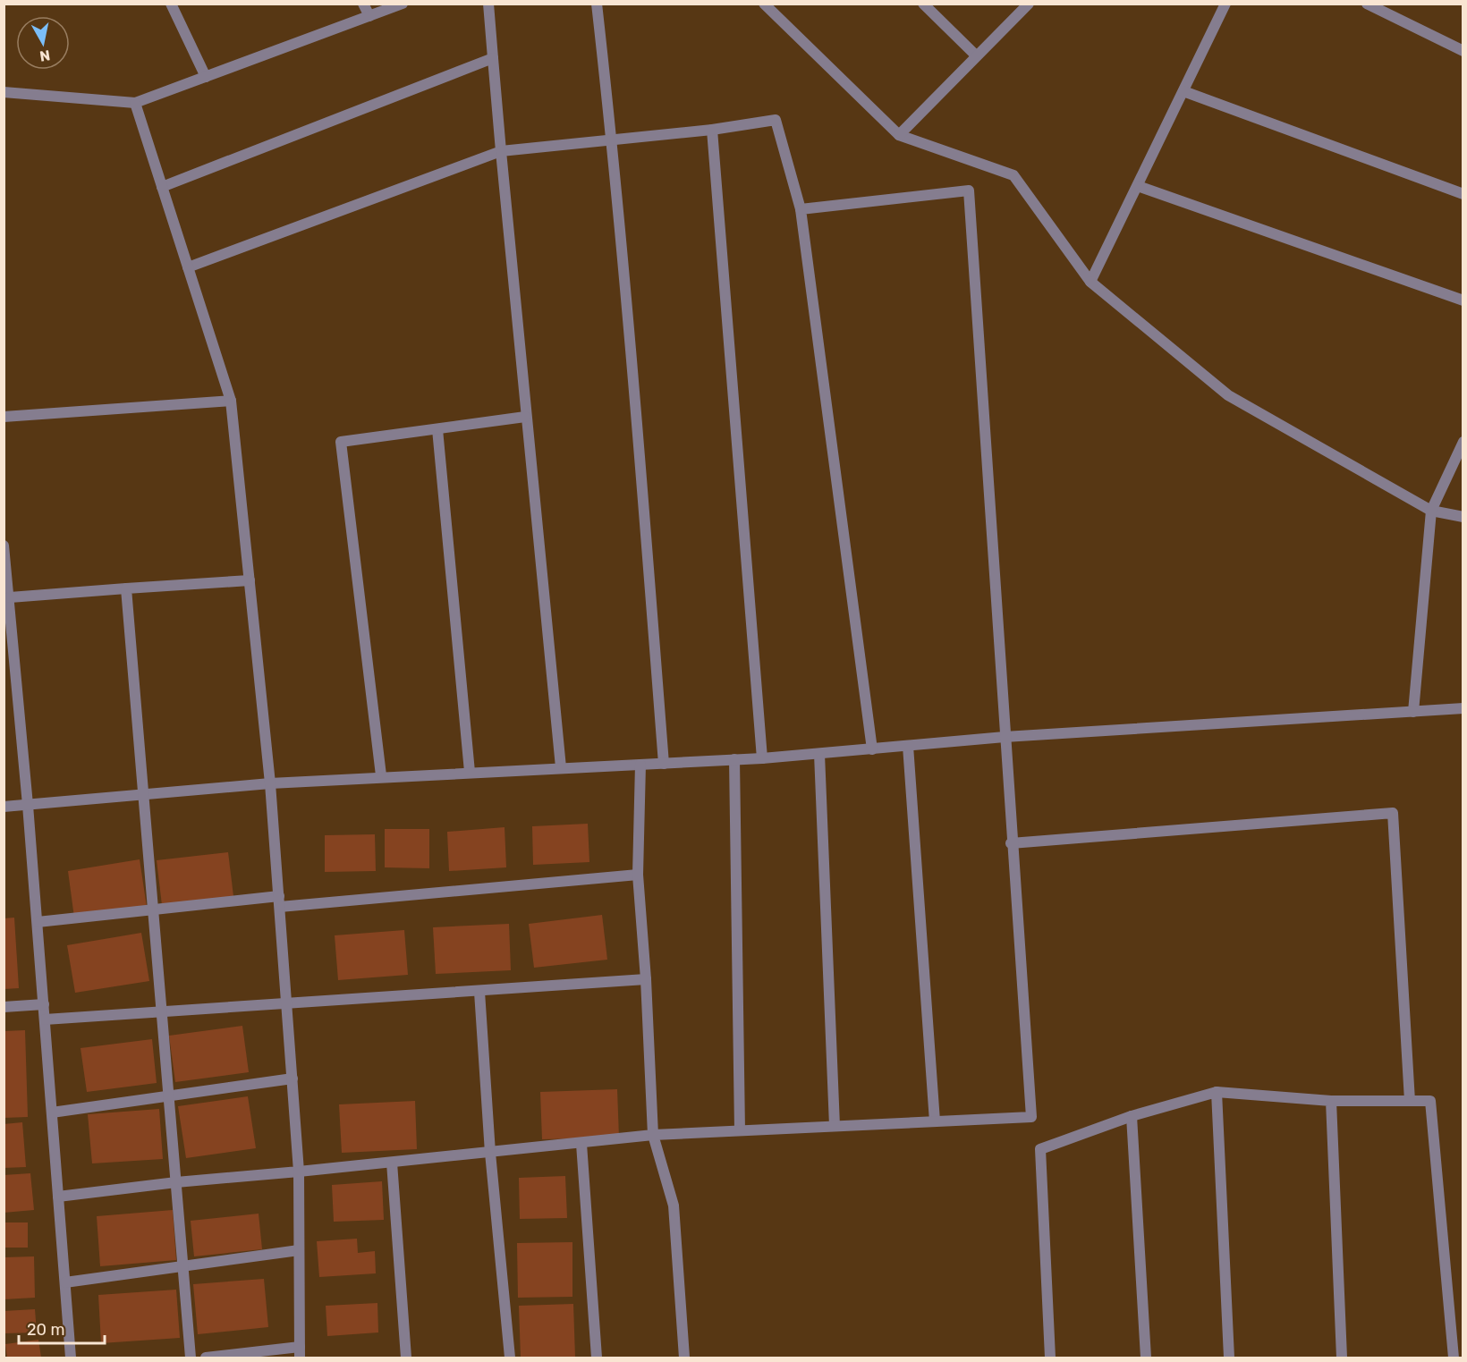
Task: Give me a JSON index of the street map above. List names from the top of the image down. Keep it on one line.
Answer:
{"scale_bar":"20 m","north":"bottom"}
